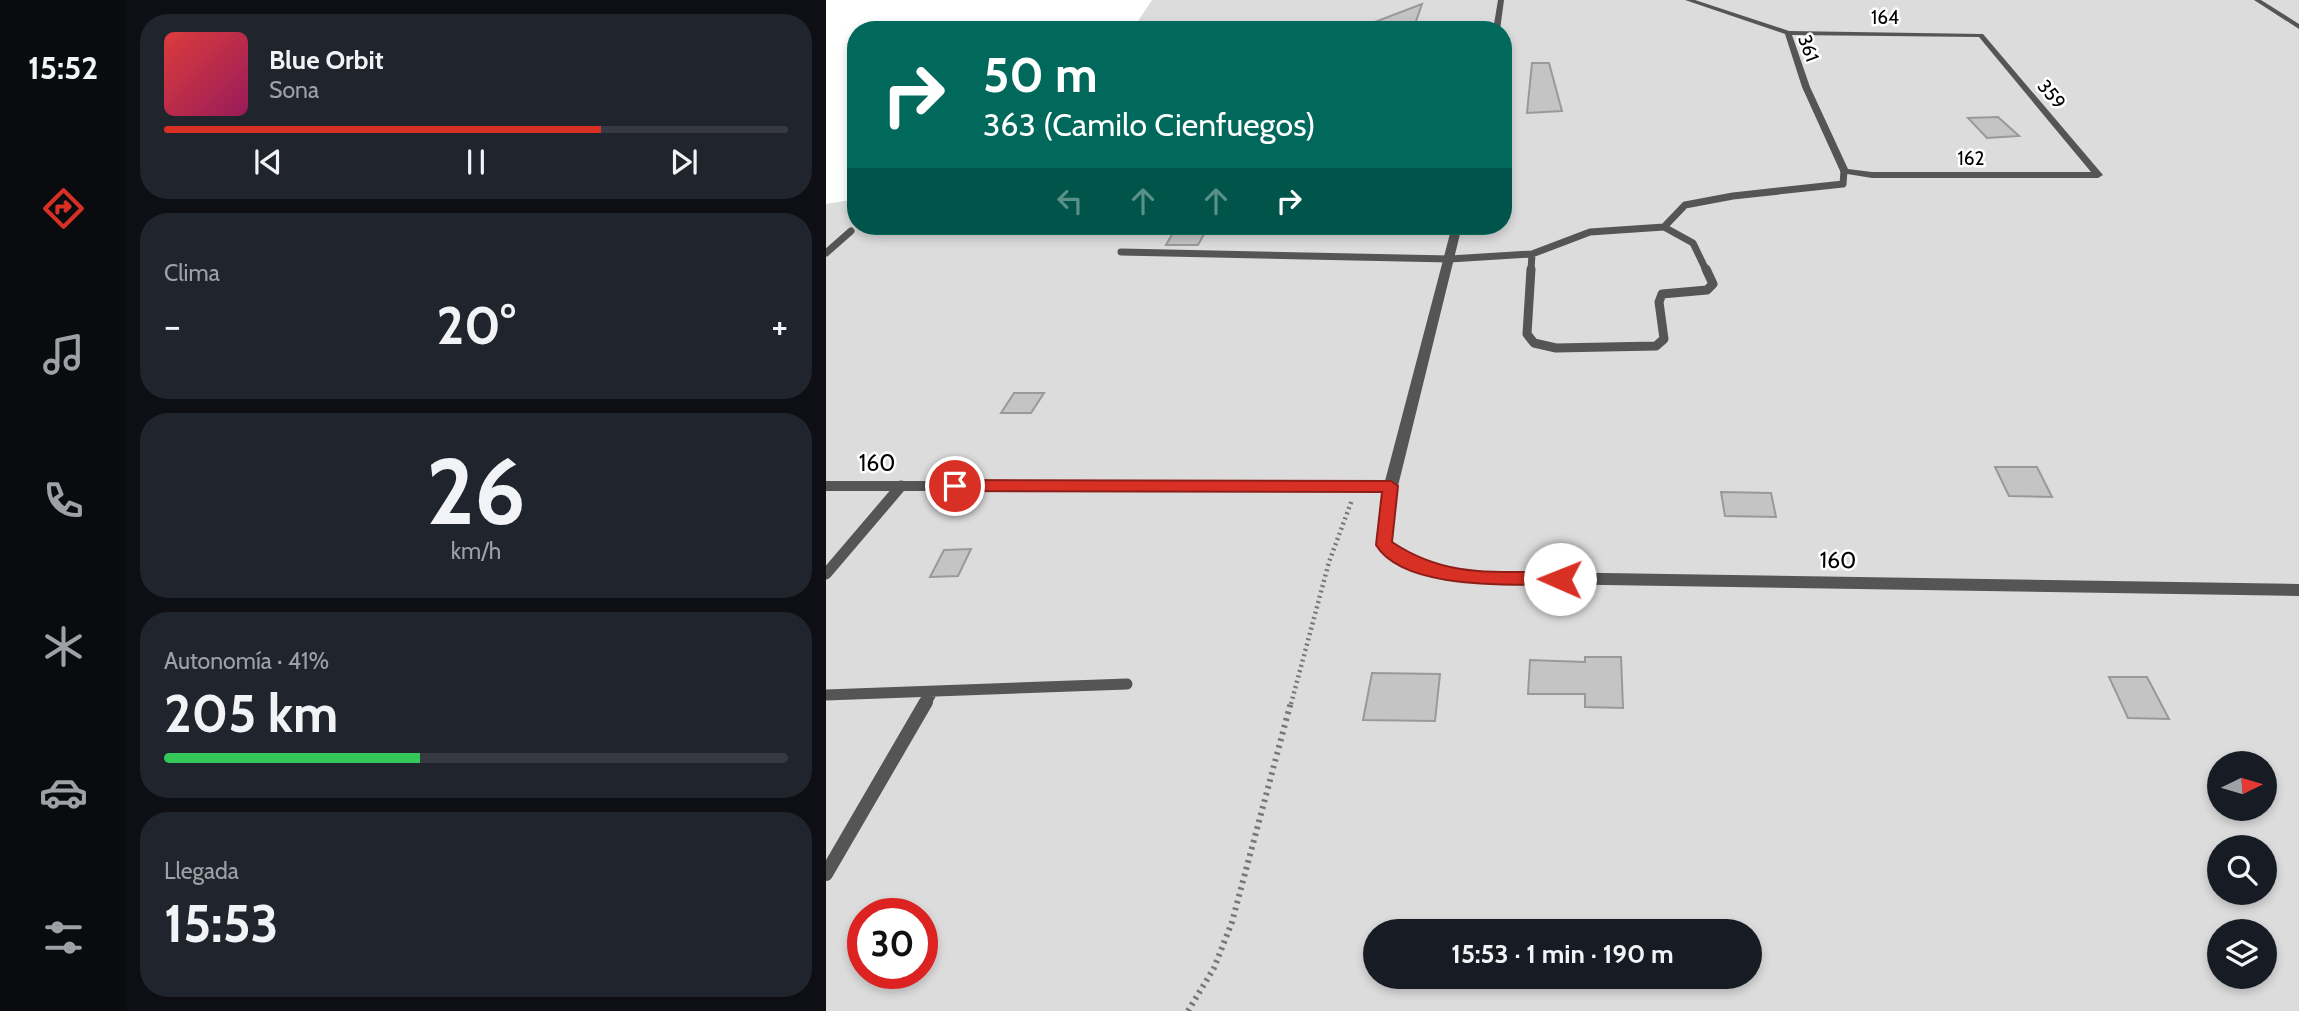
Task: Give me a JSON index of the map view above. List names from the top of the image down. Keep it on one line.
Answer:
{"streets":{"street":["164","361","359","162","160"]},"crossings":[["164","361"],["164","359"],["361","162"],["359","162"]],"north":"right","page":{"tabs":"15:52","turn":["50 m","363 (Camilo Cienfuegos)"],"song":["Blue Orbit","Sona"],"tile":["Clima",["26","km/h"],["Autonomía · 41%","205 km"],["Llegada","15:53"]],"heat":["−","20°","+"],"limit":"30","trip":"15:53 · 1 min · 190 m"}}
